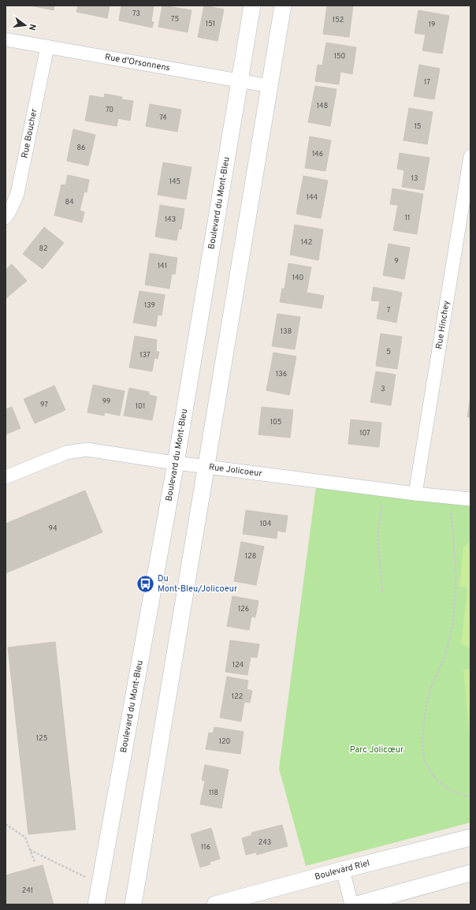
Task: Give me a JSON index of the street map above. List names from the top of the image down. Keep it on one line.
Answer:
{"streets":{"street":["Rue d'Orsonnens","Rue Boucher","Boulevard du Mont-Bleu","Rue Hinchey","Rue Jolicoeur","Boulevard Riel"]},"crossings":[["Rue d'Orsonnens","Rue Boucher"],["Rue d'Orsonnens","Boulevard du Mont-Bleu"],["Boulevard du Mont-Bleu","Rue Jolicoeur"],["Rue Hinchey","Rue Jolicoeur"]],"parks":["Parc Jolicœur"],"places":{"bus stop":["Du Mont-Bleu/Jolicoeur"]},"house_numbers":["73","75","152","151","19","150","17","148","70","74","15","86","146","13","145","144","84","11","143","142","82","9","141","140","139","7","138","5","137","136","3","99","97","101","105","107","104","94","128","126","124","122","125","120","118","243","116","241"],"north":"right"}
